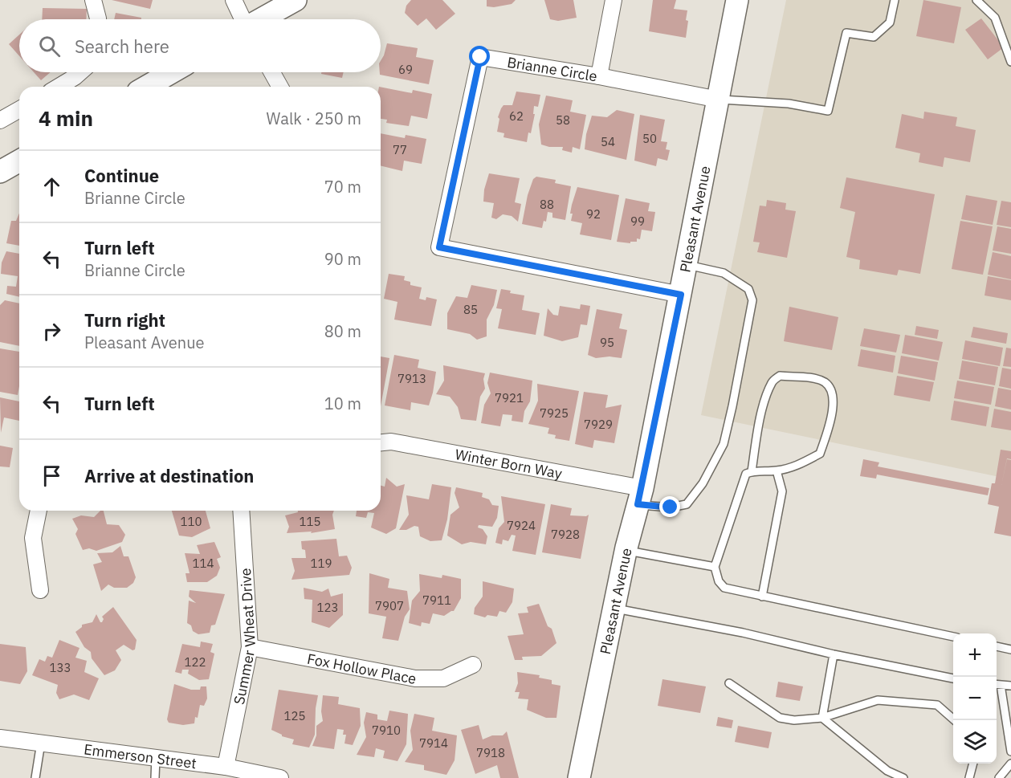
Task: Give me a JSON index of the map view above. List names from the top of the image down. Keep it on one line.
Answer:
{"streets":{"street":["Brianne Circle","Pleasant Avenue","Winter Born Way","Summer Wheat Drive","Fox Hollow Place","Emmerson Street"]},"crossings":[["Brianne Circle","Pleasant Avenue"],["Pleasant Avenue","Winter Born Way"],["Summer Wheat Drive","Fox Hollow Place"],["Summer Wheat Drive","Emmerson Street"]],"house_numbers":["69","62","58","50","54","77","88","92","99","85","95","7913","7921","7925","7929","110","115","7924","7928","114","119","7911","7907","123","122","133","125","7910","7914","7918"],"page":{"search":"Search here","heading":["4 min","Walk · 250 m"],"list":[["Continue","Brianne Circle","70 m"],["Turn left","Brianne Circle","90 m"],["Turn right","Pleasant Avenue","80 m"],["Turn left","10 m"],"Arrive at destination"],"map_buttons":["+","−"]}}
